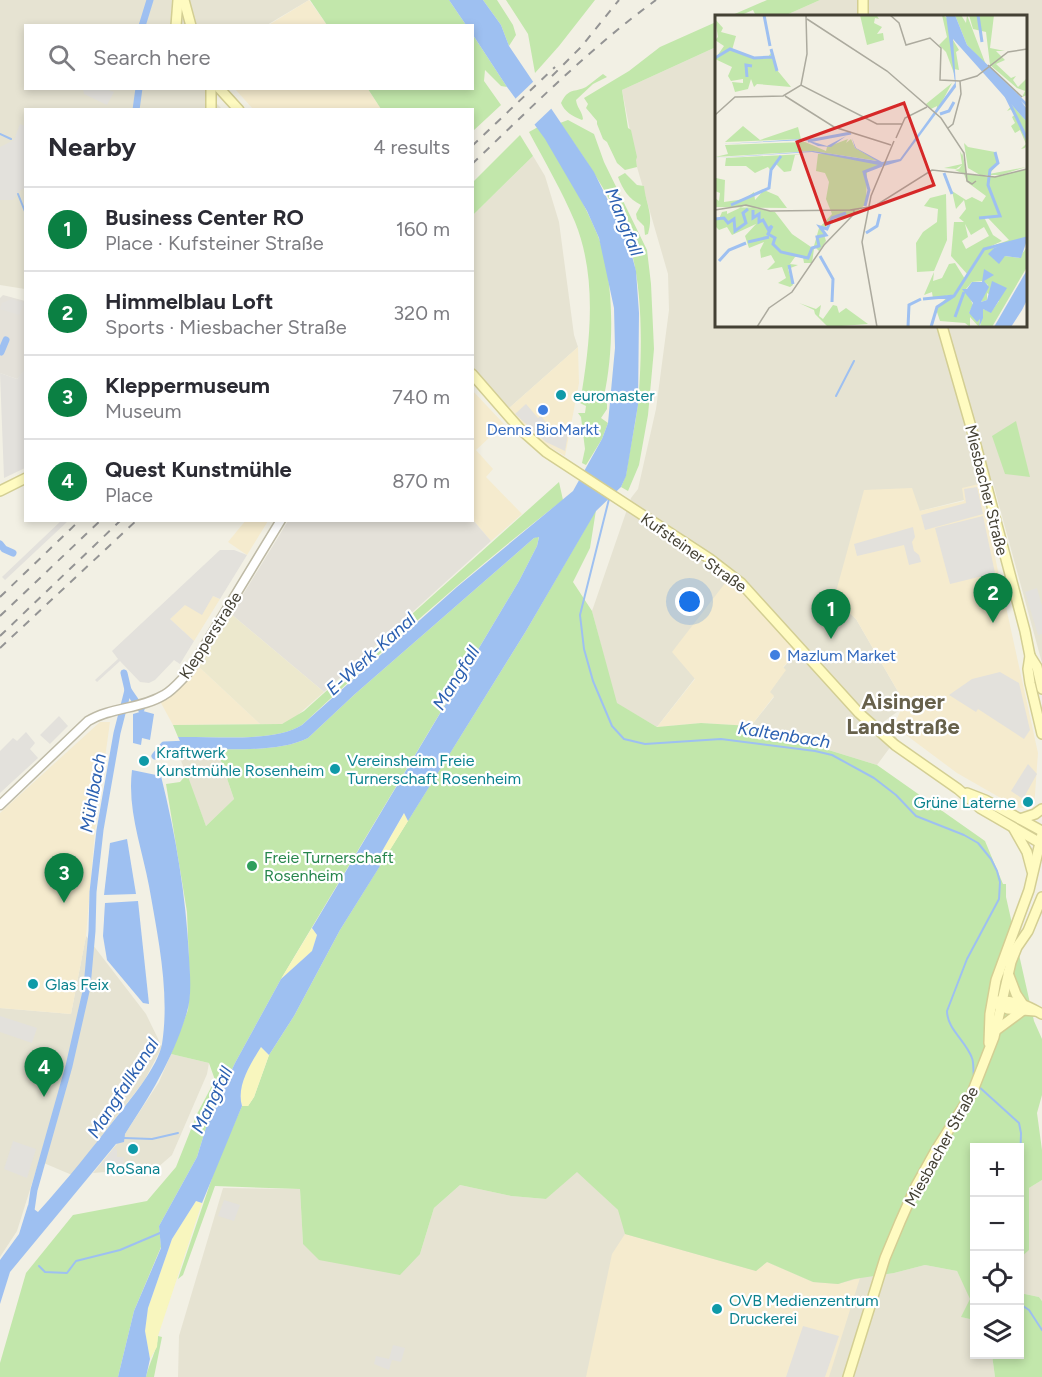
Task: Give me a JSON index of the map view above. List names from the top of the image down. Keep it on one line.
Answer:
{"streets":{"main road":["Miesbacher Straße","Kufsteiner Straße"],"street":["Klepperstraße"]},"crossings":[["Miesbacher Straße","Kufsteiner Straße"]],"districts":["Aisinger Landstraße"],"water":["Mangfall","E-Werk-Kanal","Kaltenbach","Mühlbach","Mangfallkanal"],"places":["euromaster","Denns BioMarkt","Mazlum Market","Kraftwerk Kunstmühle Rosenheim","Vereinsheim Freie Turnerschaft Rosenheim","Grüne Laterne","Freie Turnerschaft Rosenheim","Glas Feix","RoSana","OVB Medienzentrum Druckerei"],"page":{"search":"Search here","heading":["Nearby","4 results"],"list":[{"mark":"1","name":"Business Center RO","note":"Place · Kufsteiner Straße","value":"160 m"},{"mark":"2","name":"Himmelblau Loft","note":"Sports · Miesbacher Straße","value":"320 m"},{"mark":"3","name":"Kleppermuseum","note":"Museum","value":"740 m"},{"mark":"4","name":"Quest Kunstmühle","note":"Place","value":"870 m"}],"pins":["2","1","3","4"],"map_buttons":["+","−"]}}
